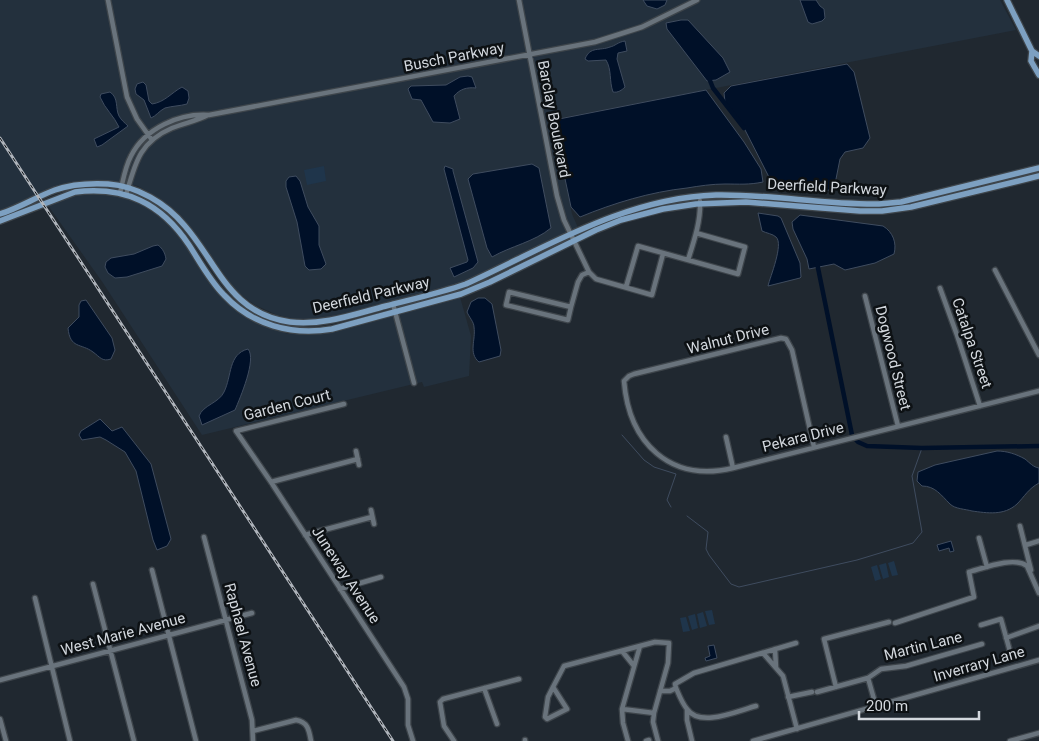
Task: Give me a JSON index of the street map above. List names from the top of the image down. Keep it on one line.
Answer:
{"streets":{"main road":["Deerfield Parkway"],"street":["Busch Parkway","Barclay Boulevard","Walnut Drive","Catalpa Street","Dogwood Street","Garden Court","Pekara Drive","Juneway Avenue","West Marie Avenue","Raphael Avenue","Martin Lane","Inverrary Lane"]},"crossings":[["Busch Parkway","Barclay Boulevard"],["Busch Parkway","Deerfield Parkway"],["Barclay Boulevard","Deerfield Parkway"],["Walnut Drive","Pekara Drive"],["Catalpa Street","Pekara Drive"],["Dogwood Street","Pekara Drive"],["Garden Court","Juneway Avenue"],["West Marie Avenue","Raphael Avenue"]],"scale_bar":"200 m"}
